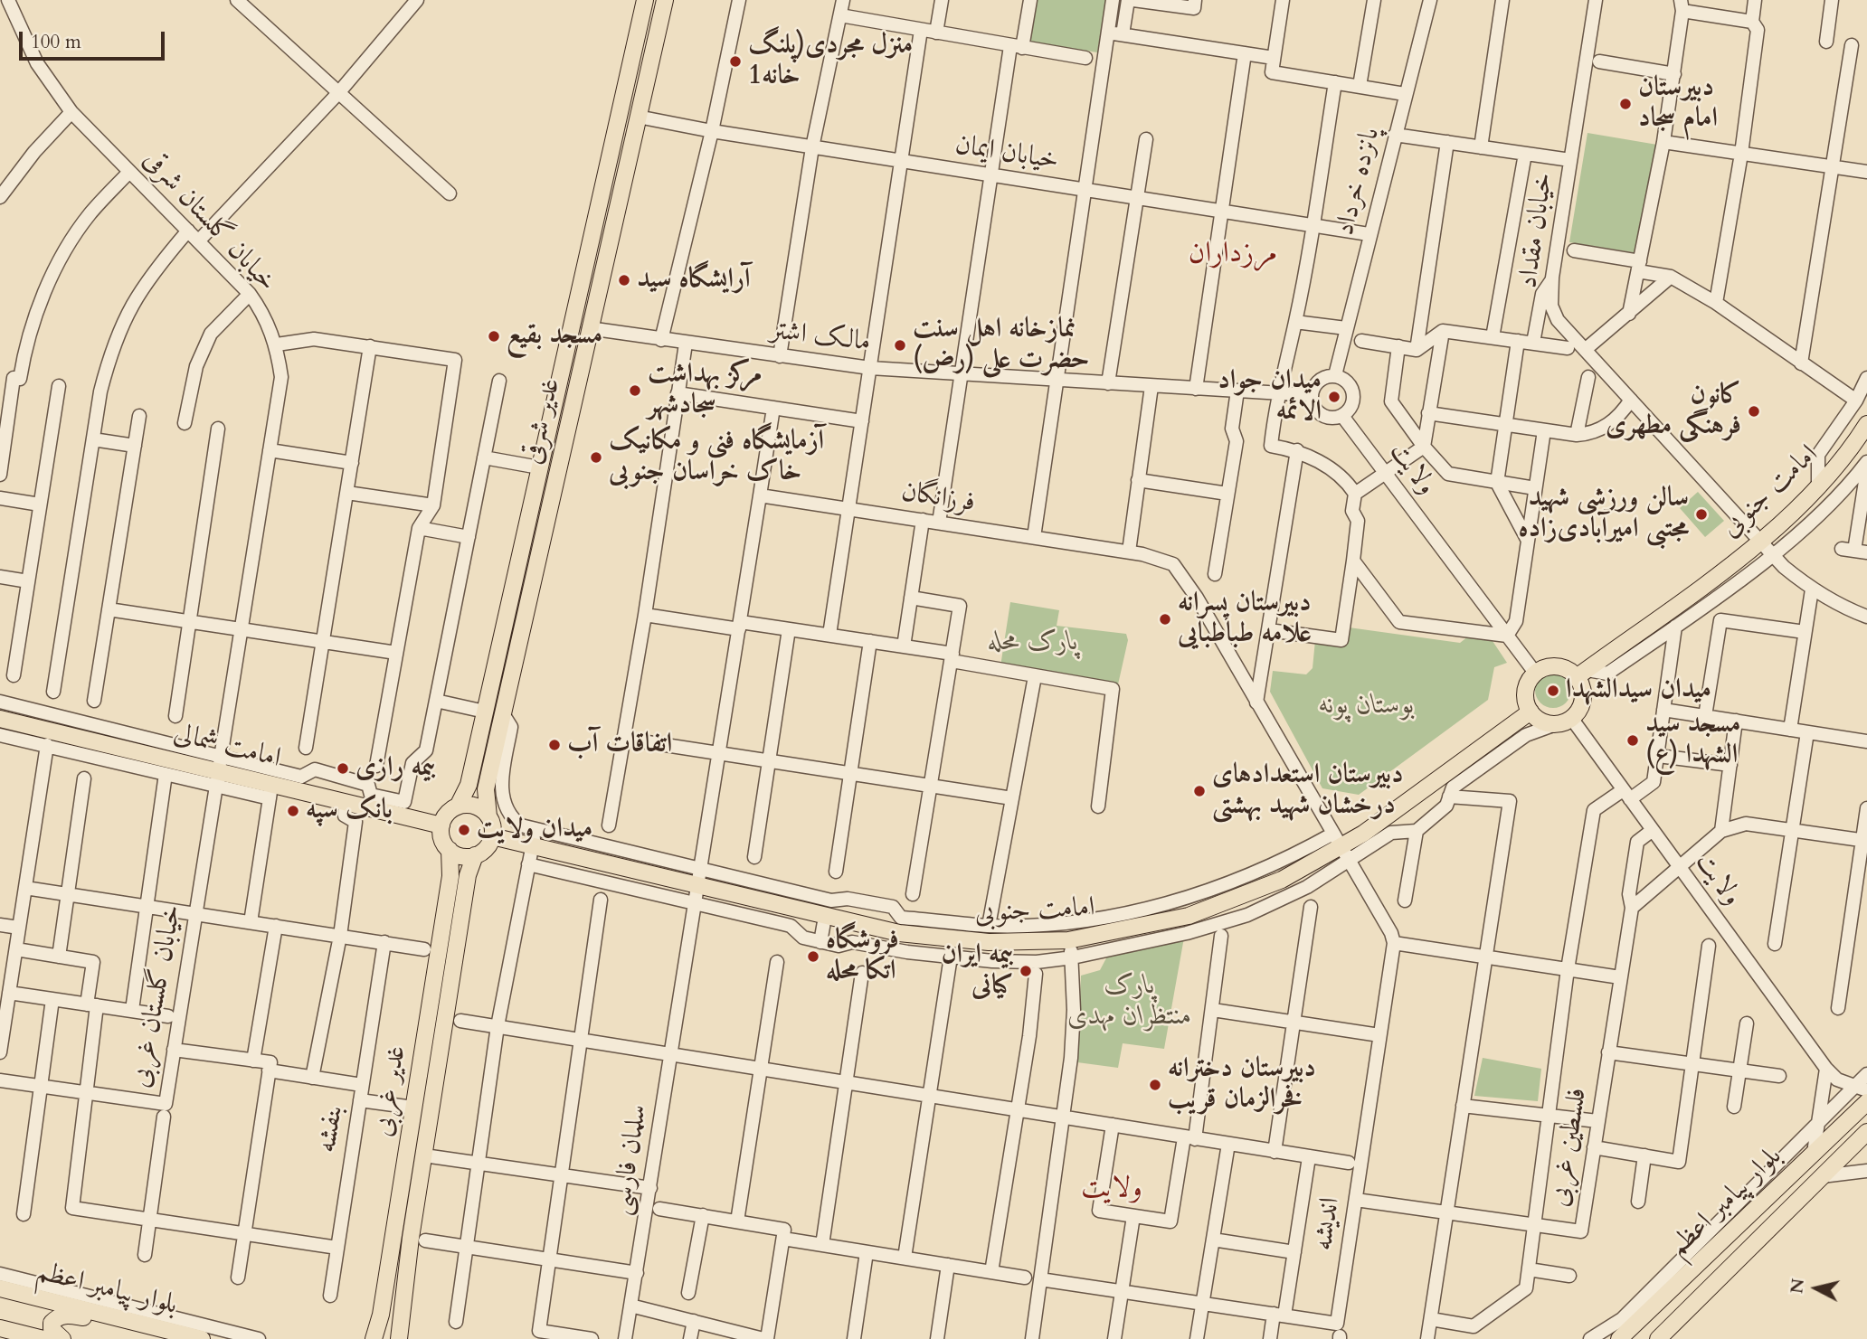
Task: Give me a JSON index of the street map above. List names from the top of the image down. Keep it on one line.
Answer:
{"streets":{"main road":["غدیر شرقی","امامت جنوبی","امامت شمالی","غدیر غربی","بلوار پیامبر اعظم"],"street":["خیابان ایمان","پانزده خرداد","خیابان گلستان شرقی","خیابان مقداد","مالک اشتر","ولایت","فرزانگان","خیابان گلستان غربی","بنفشه","فلسطین غربی","سلمان فارسی","اندیشه"]},"crossings":[["خیابان ایمان","پانزده خرداد"],["خیابان ایمان","غدیر شرقی"],["پانزده خرداد","مالک اشتر"],["پانزده خرداد","ولایت"],["خیابان گلستان شرقی","امامت شمالی"],["خیابان گلستان شرقی","خیابان گلستان غربی"],["خیابان مقداد","امامت جنوبی"],["مالک اشتر","غدیر شرقی"],["مالک اشتر","ولایت"],["غدیر شرقی","امامت جنوبی"],["غدیر شرقی","امامت شمالی"],["غدیر شرقی","غدیر غربی"],["ولایت","امامت جنوبی"],["ولایت","فلسطین غربی"],["امامت جنوبی","فرزانگان"],["امامت جنوبی","امامت شمالی"],["امامت جنوبی","غدیر غربی"],["امامت جنوبی","سلمان فارسی"],["امامت شمالی","خیابان گلستان غربی"],["امامت شمالی","غدیر غربی"],["فلسطین غربی","اندیشه"]],"districts":["مرزداران","ولایت"],"parks":["پارک محله","بوستان پونه","پارک منتظران مهدی"],"places":["منزل مجردی(پلنگ خانه1","دبیرستان امام سجاد","آرایشگاه سید","مسجد بقیع","نمازخانه اهل سنت حضرت علی (رض)","مرکز بهداشت سجادشهر","میدان جواد الائمه","کانون فرهنگی مطهری","آزمایشگاه فنی و مکانیک خاک خراسان جنوبی","سالن ورزشی شهید مجتبی امیرآبادی‌زاده","دبیرستان پسرانه علامه طباطبایی","میدان سیدالشهدا","مسجد سید الشهدا (ع)","اتفاقات آب","بیمه رازی","دبیرستان استعدادهای درخشان شهید بهشتی","بانک سپه","میدان ولایت","فروشگاه اتکا محله","بیمه ایران کیانی","دبیرستان دخترانه فخرالزمان قریب"],"scale_bar":"100 m","north":"left"}
